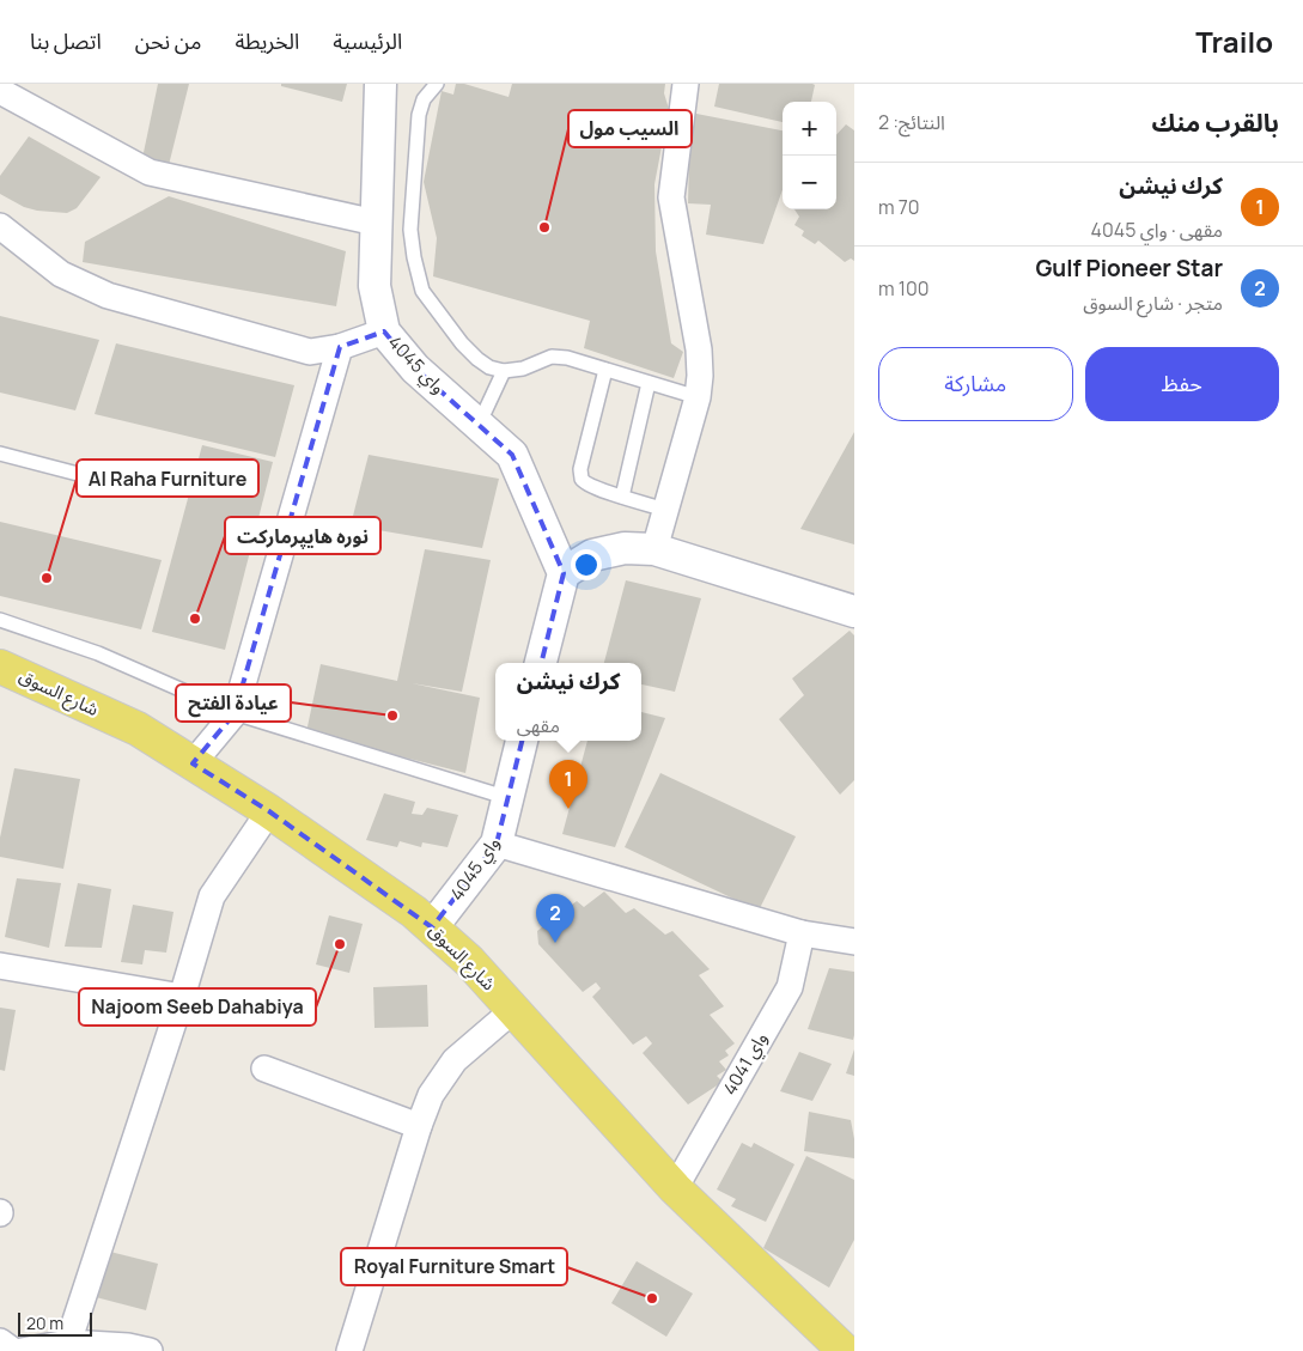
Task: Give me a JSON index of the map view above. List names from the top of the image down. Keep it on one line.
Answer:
{"streets":{"main road":["شارع السوق"],"street":["واي 4045","واي 4041"]},"crossings":[["واي 4045","شارع السوق"],["شارع السوق","واي 4041"]],"places":["السيب مول","Al Raha Furniture","نوره هايپرماركت","عيادة الفتح","Najoom Seeb Dahabiya","Royal Furniture Smart"],"scale_bar":"20 m","page":{"header":"Trailo","nav":["الرئيسية","الخريطة","من نحن","اتصل بنا"],"heading":["بالقرب منك","النتائج: 2"],"map_buttons":["+","−"],"list":[{"mark":"1","name":"كرك نيشن","note":"مقهى · واي 4045","value":"70 m"},{"mark":"2","name":"Gulf Pioneer Star","note":"متجر · شارع السوق","value":"100 m"}],"buttons":["حفظ","مشاركة"],"popup":["كرك نيشن","مقهى"],"pins":["1","2"],"scale":"20 m"}}
